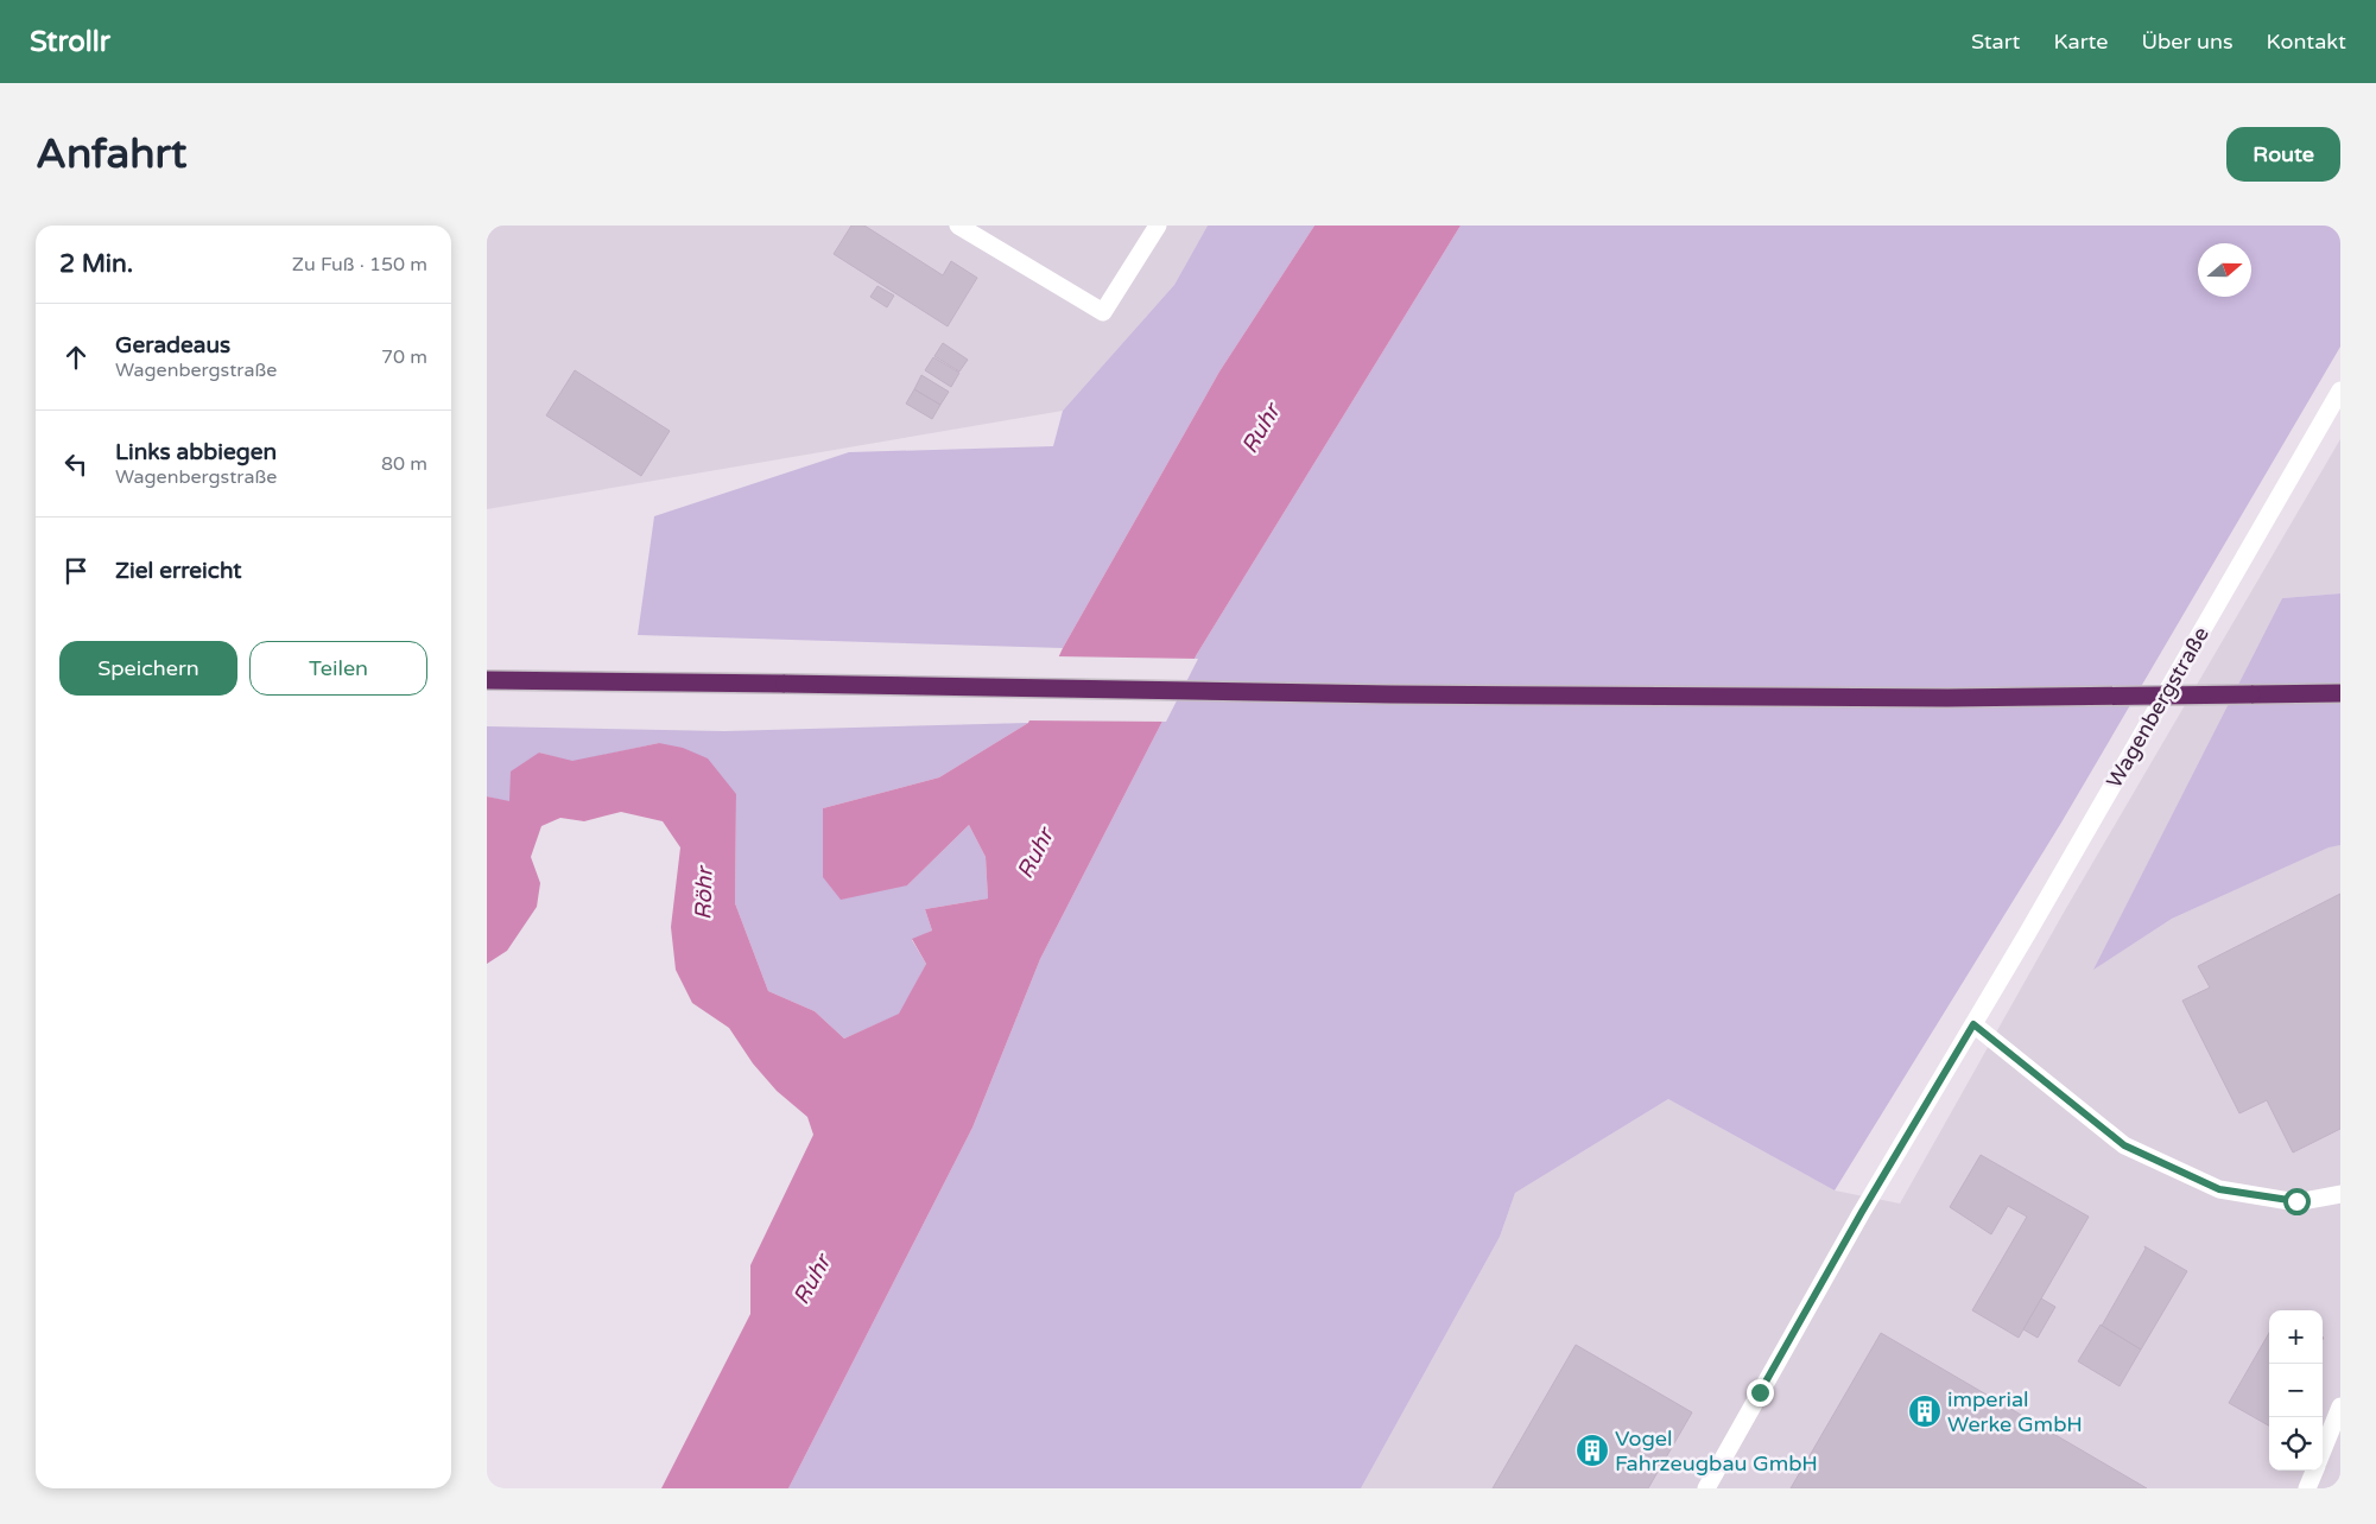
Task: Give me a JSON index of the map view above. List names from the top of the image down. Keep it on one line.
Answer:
{"streets":{"street":["Wagenbergstraße"]},"water":["Ruhr","Röhr"],"places":{"building":["imperial Werke GmbH","Vogel Fahrzeugbau GmbH"]},"north":"right","page":{"header":"Strollr","nav":["Start","Karte","Über uns","Kontakt"],"buttons":["Route",["Speichern","Teilen"]],"title":"Anfahrt","heading":["2 Min.","Zu Fuß · 150 m"],"list":[["Geradeaus","Wagenbergstraße","70 m"],["Links abbiegen","Wagenbergstraße","80 m"],"Ziel erreicht"],"map_buttons":["+","−"]}}
